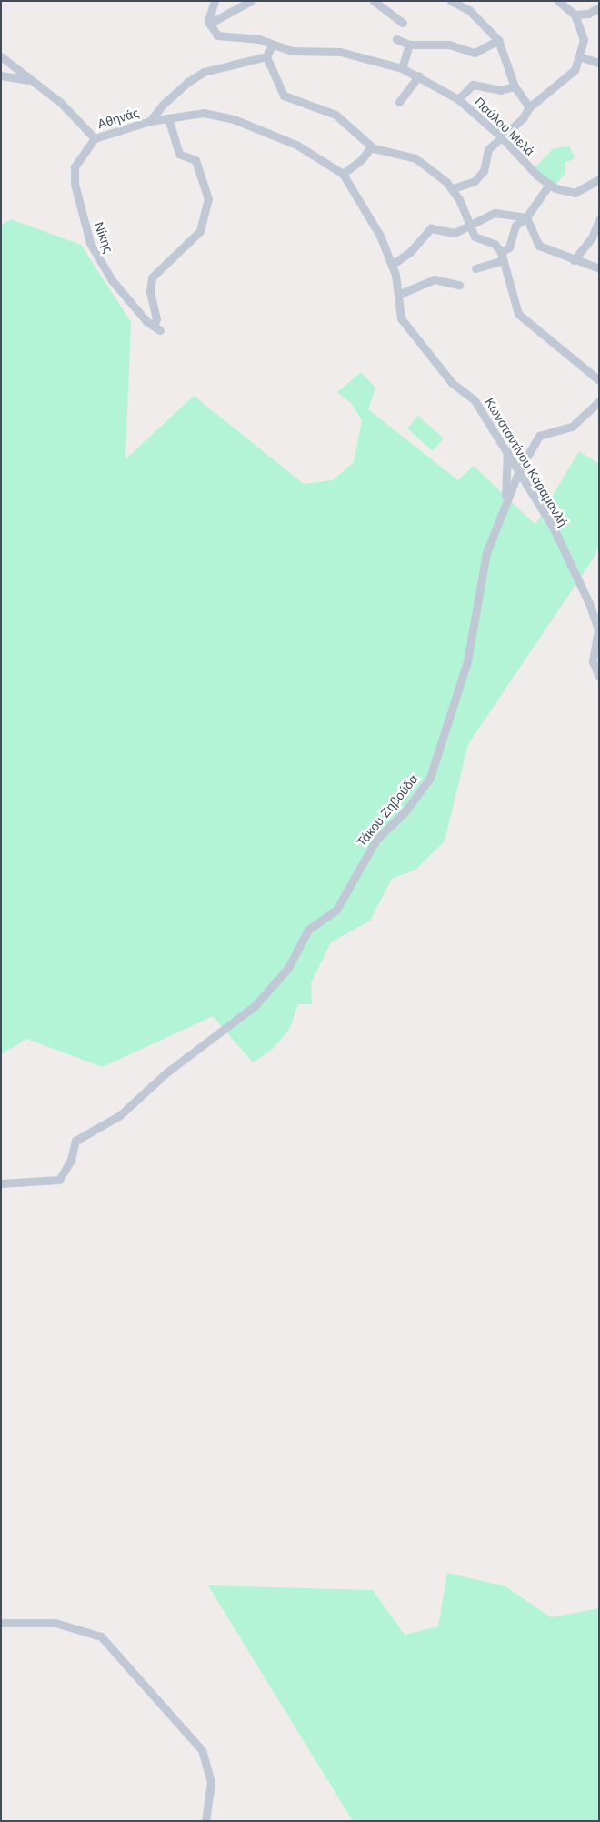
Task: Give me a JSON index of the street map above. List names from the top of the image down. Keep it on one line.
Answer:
{"streets":{"street":["Αθηνάς","Παύλου Μελά","Νίκης","Κωνσταντίνου Καραμανλή","Τάκου Ζηβούδα"]},"crossings":[["Αθηνάς","Νίκης"],["Αθηνάς","Κωνσταντίνου Καραμανλή"],["Νίκης","Κωνσταντίνου Καραμανλή"],["Κωνσταντίνου Καραμανλή","Τάκου Ζηβούδα"]]}
